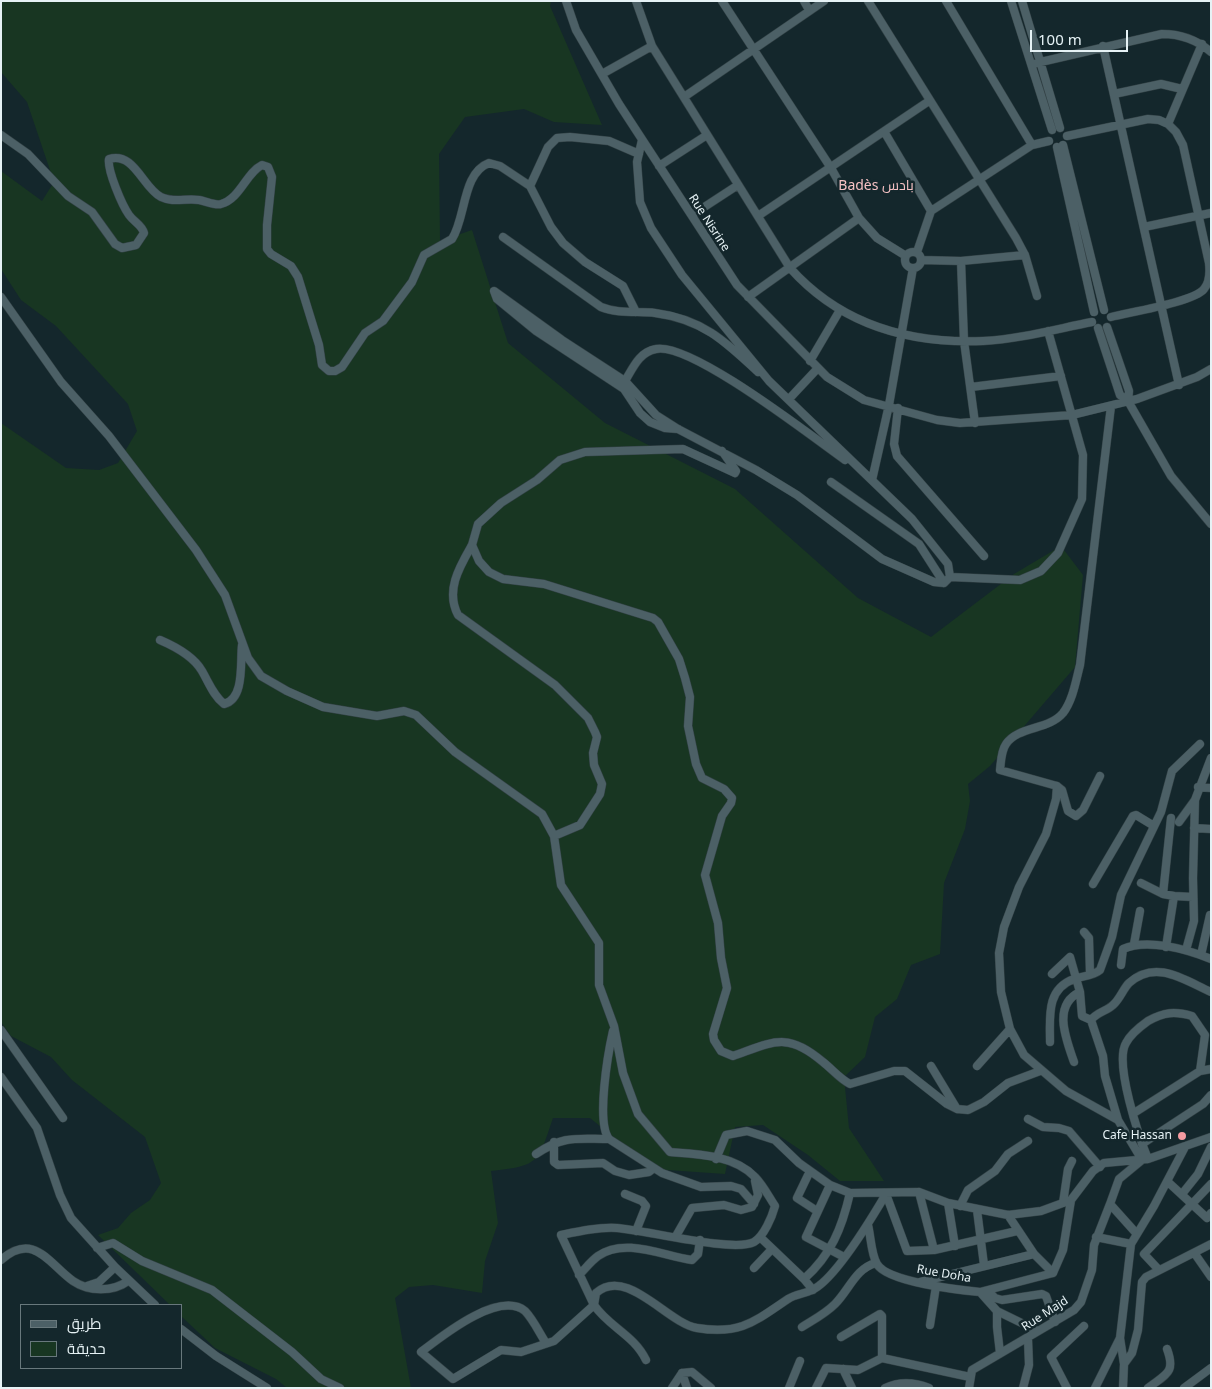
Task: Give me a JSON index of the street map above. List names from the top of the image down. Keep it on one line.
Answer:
{"streets":{"street":["Rue Nisrine","Rue Doha","Rue Majd"]},"crossings":[["Rue Doha","Rue Majd"]],"districts":["Badès بادس"],"places":["Cafe Hassan"],"legend":["طريق","حديقة"],"scale_bar":"100 m"}
